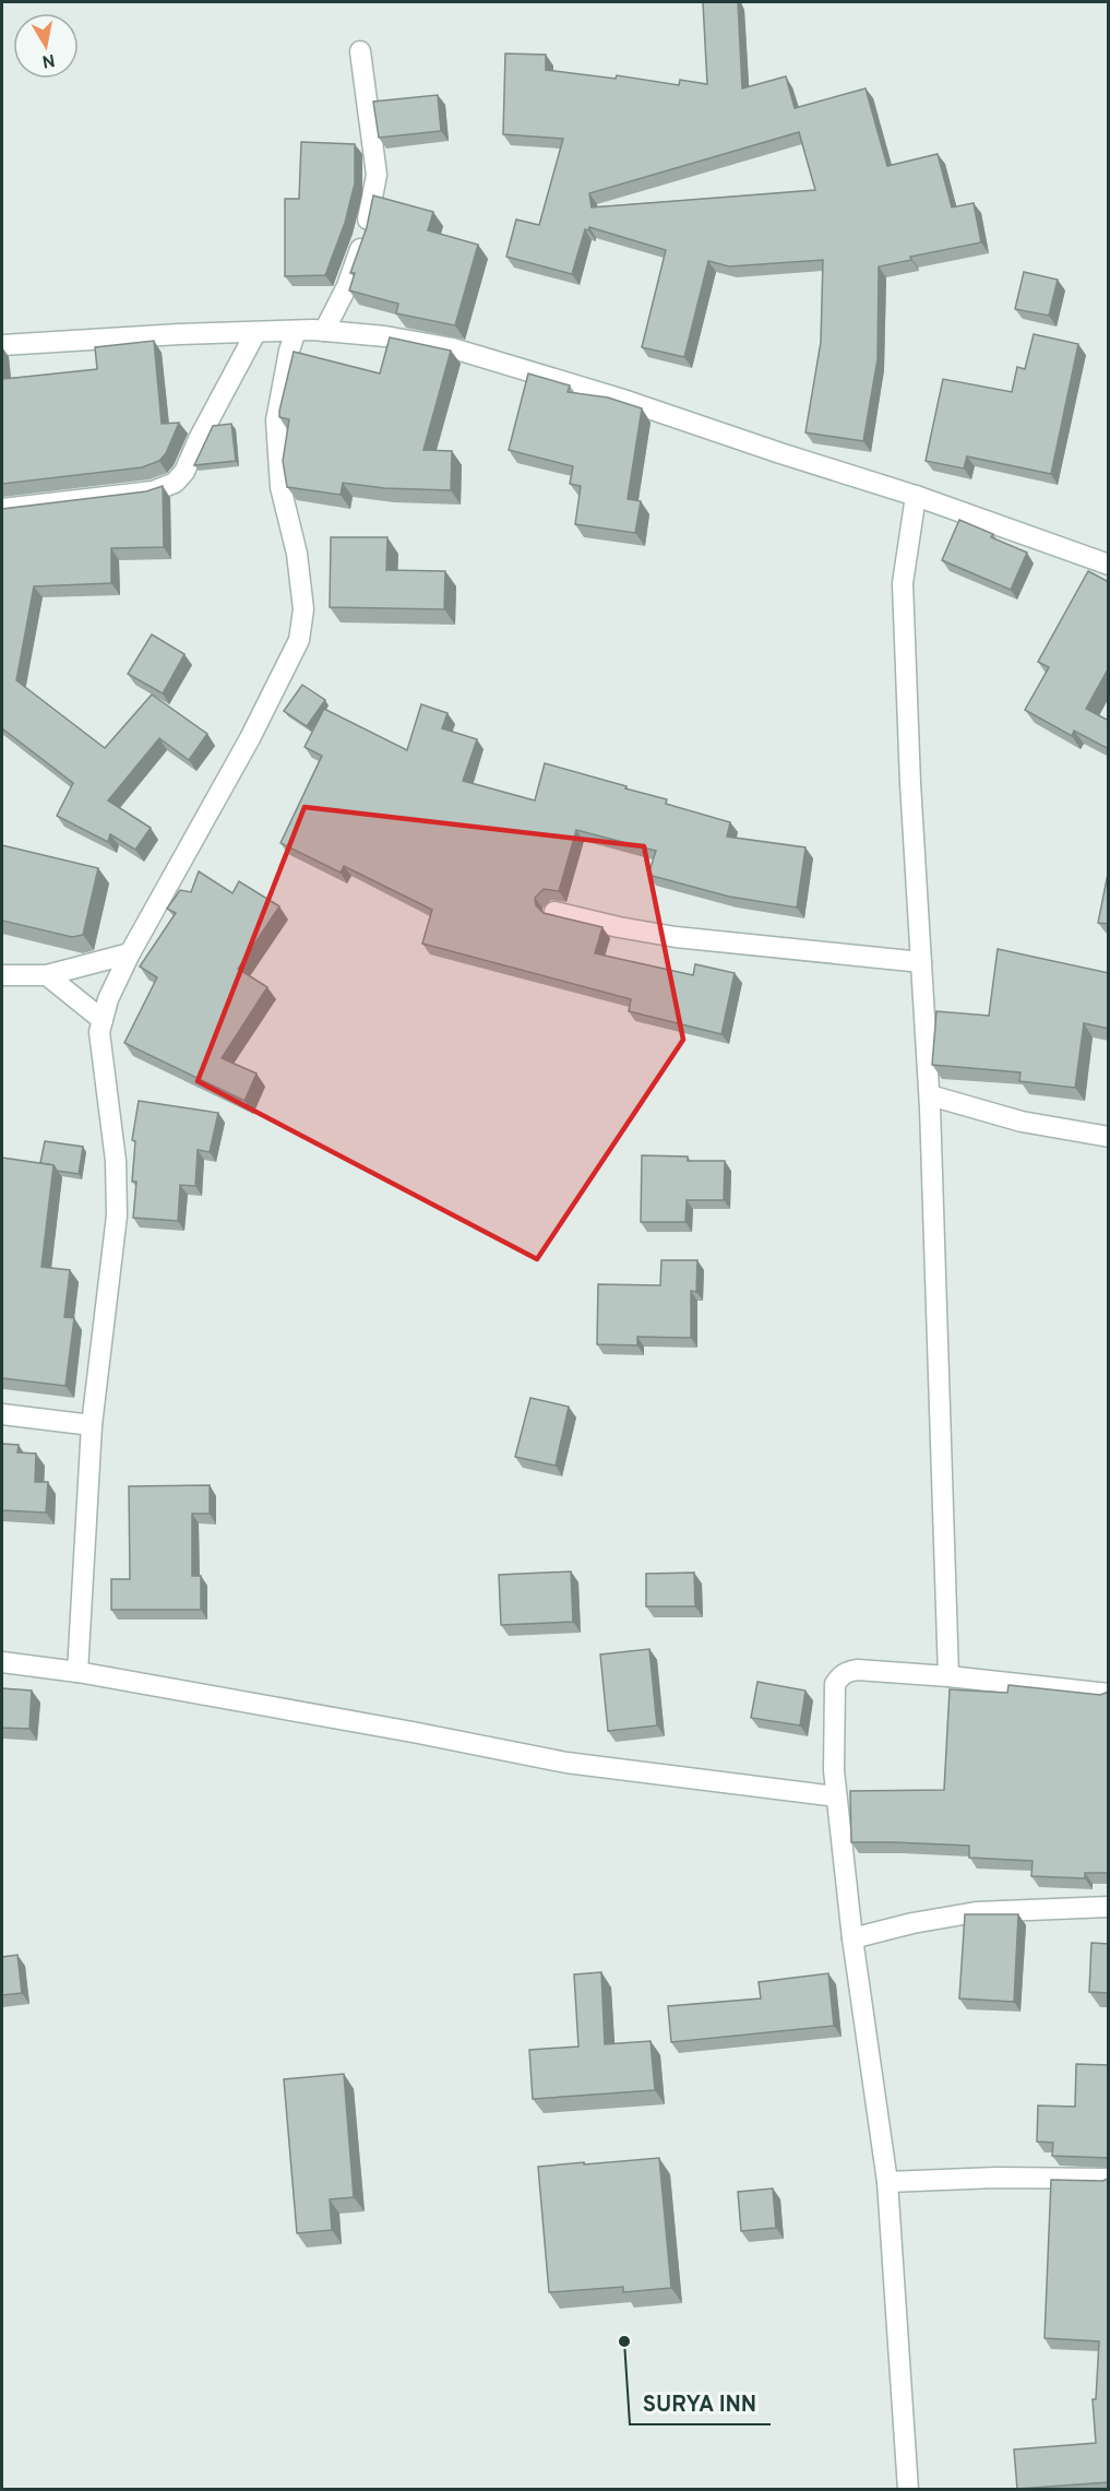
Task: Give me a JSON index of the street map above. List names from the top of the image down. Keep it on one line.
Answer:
{"places":["SURYA INN"],"north":"bottom"}
